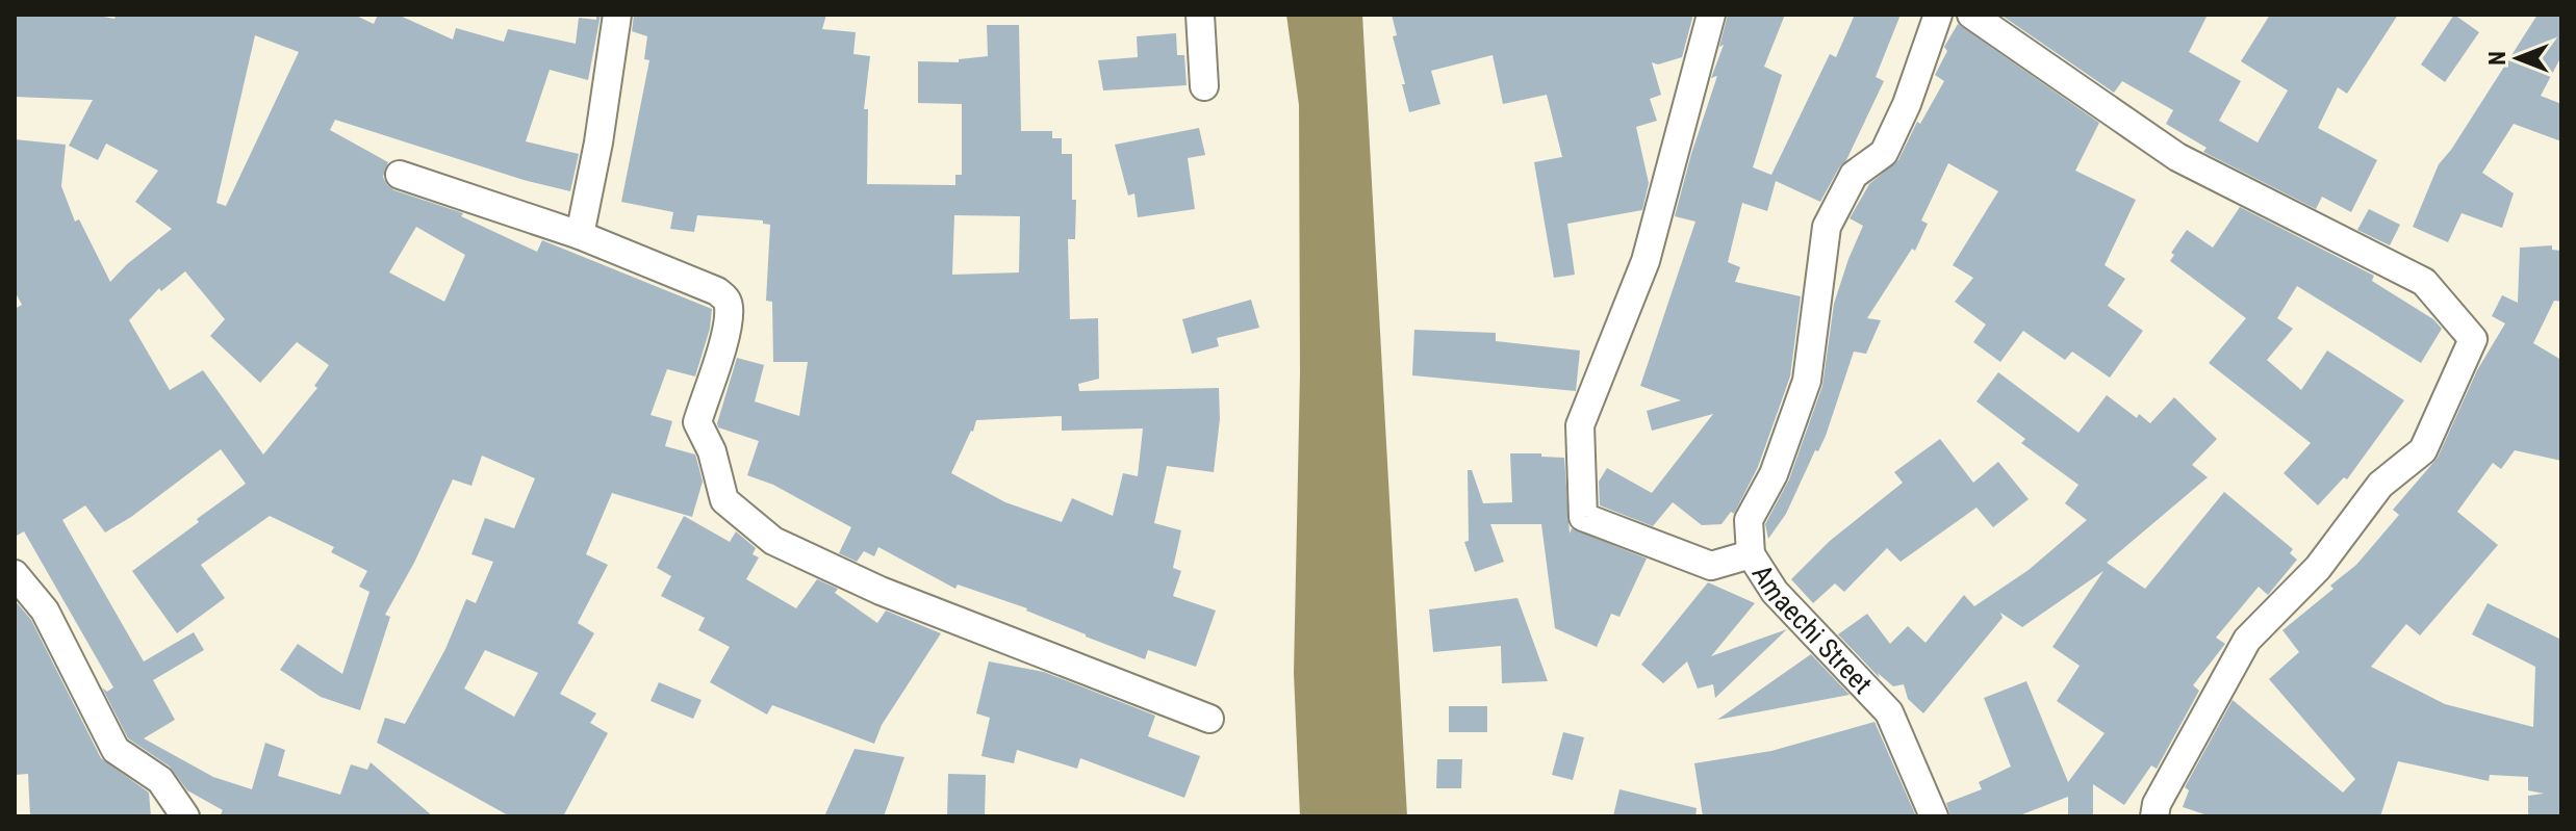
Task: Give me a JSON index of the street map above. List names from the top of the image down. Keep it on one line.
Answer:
{"streets":{"street":["Amaechi Street"]},"north":"left"}
